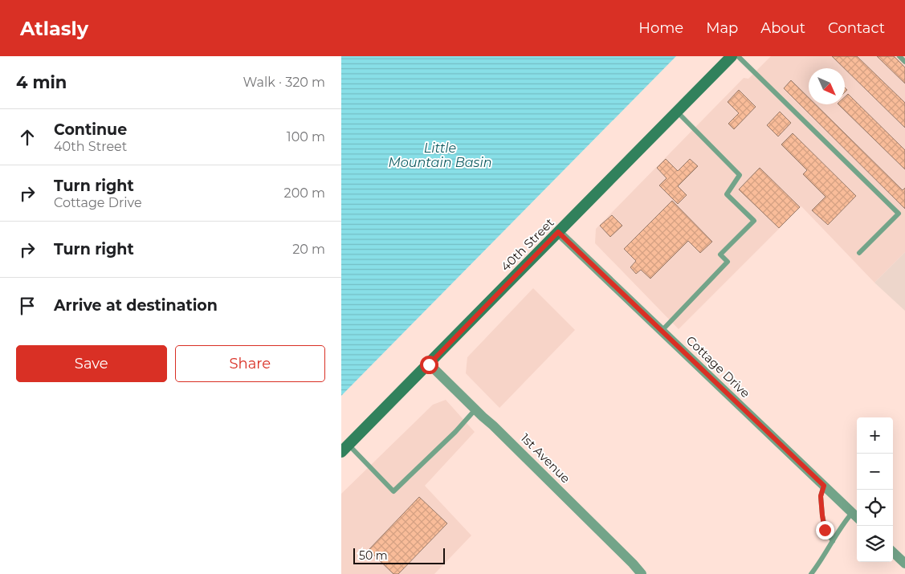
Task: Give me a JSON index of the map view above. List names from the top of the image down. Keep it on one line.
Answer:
{"streets":{"main road":["40th Street"],"street":["Cottage Drive","1st Avenue"]},"crossings":[["40th Street","Cottage Drive"],["40th Street","1st Avenue"]],"water":["Little Mountain Basin"],"scale_bar":"50 m","north":"bottom right","page":{"header":"Atlasly","nav":["Home","Map","About","Contact"],"heading":["4 min","Walk · 320 m"],"list":[["Continue","40th Street","100 m"],["Turn right","Cottage Drive","200 m"],["Turn right","20 m"],"Arrive at destination"],"buttons":["Save","Share"],"map_buttons":["+","−"],"scale":"50 m"}}
